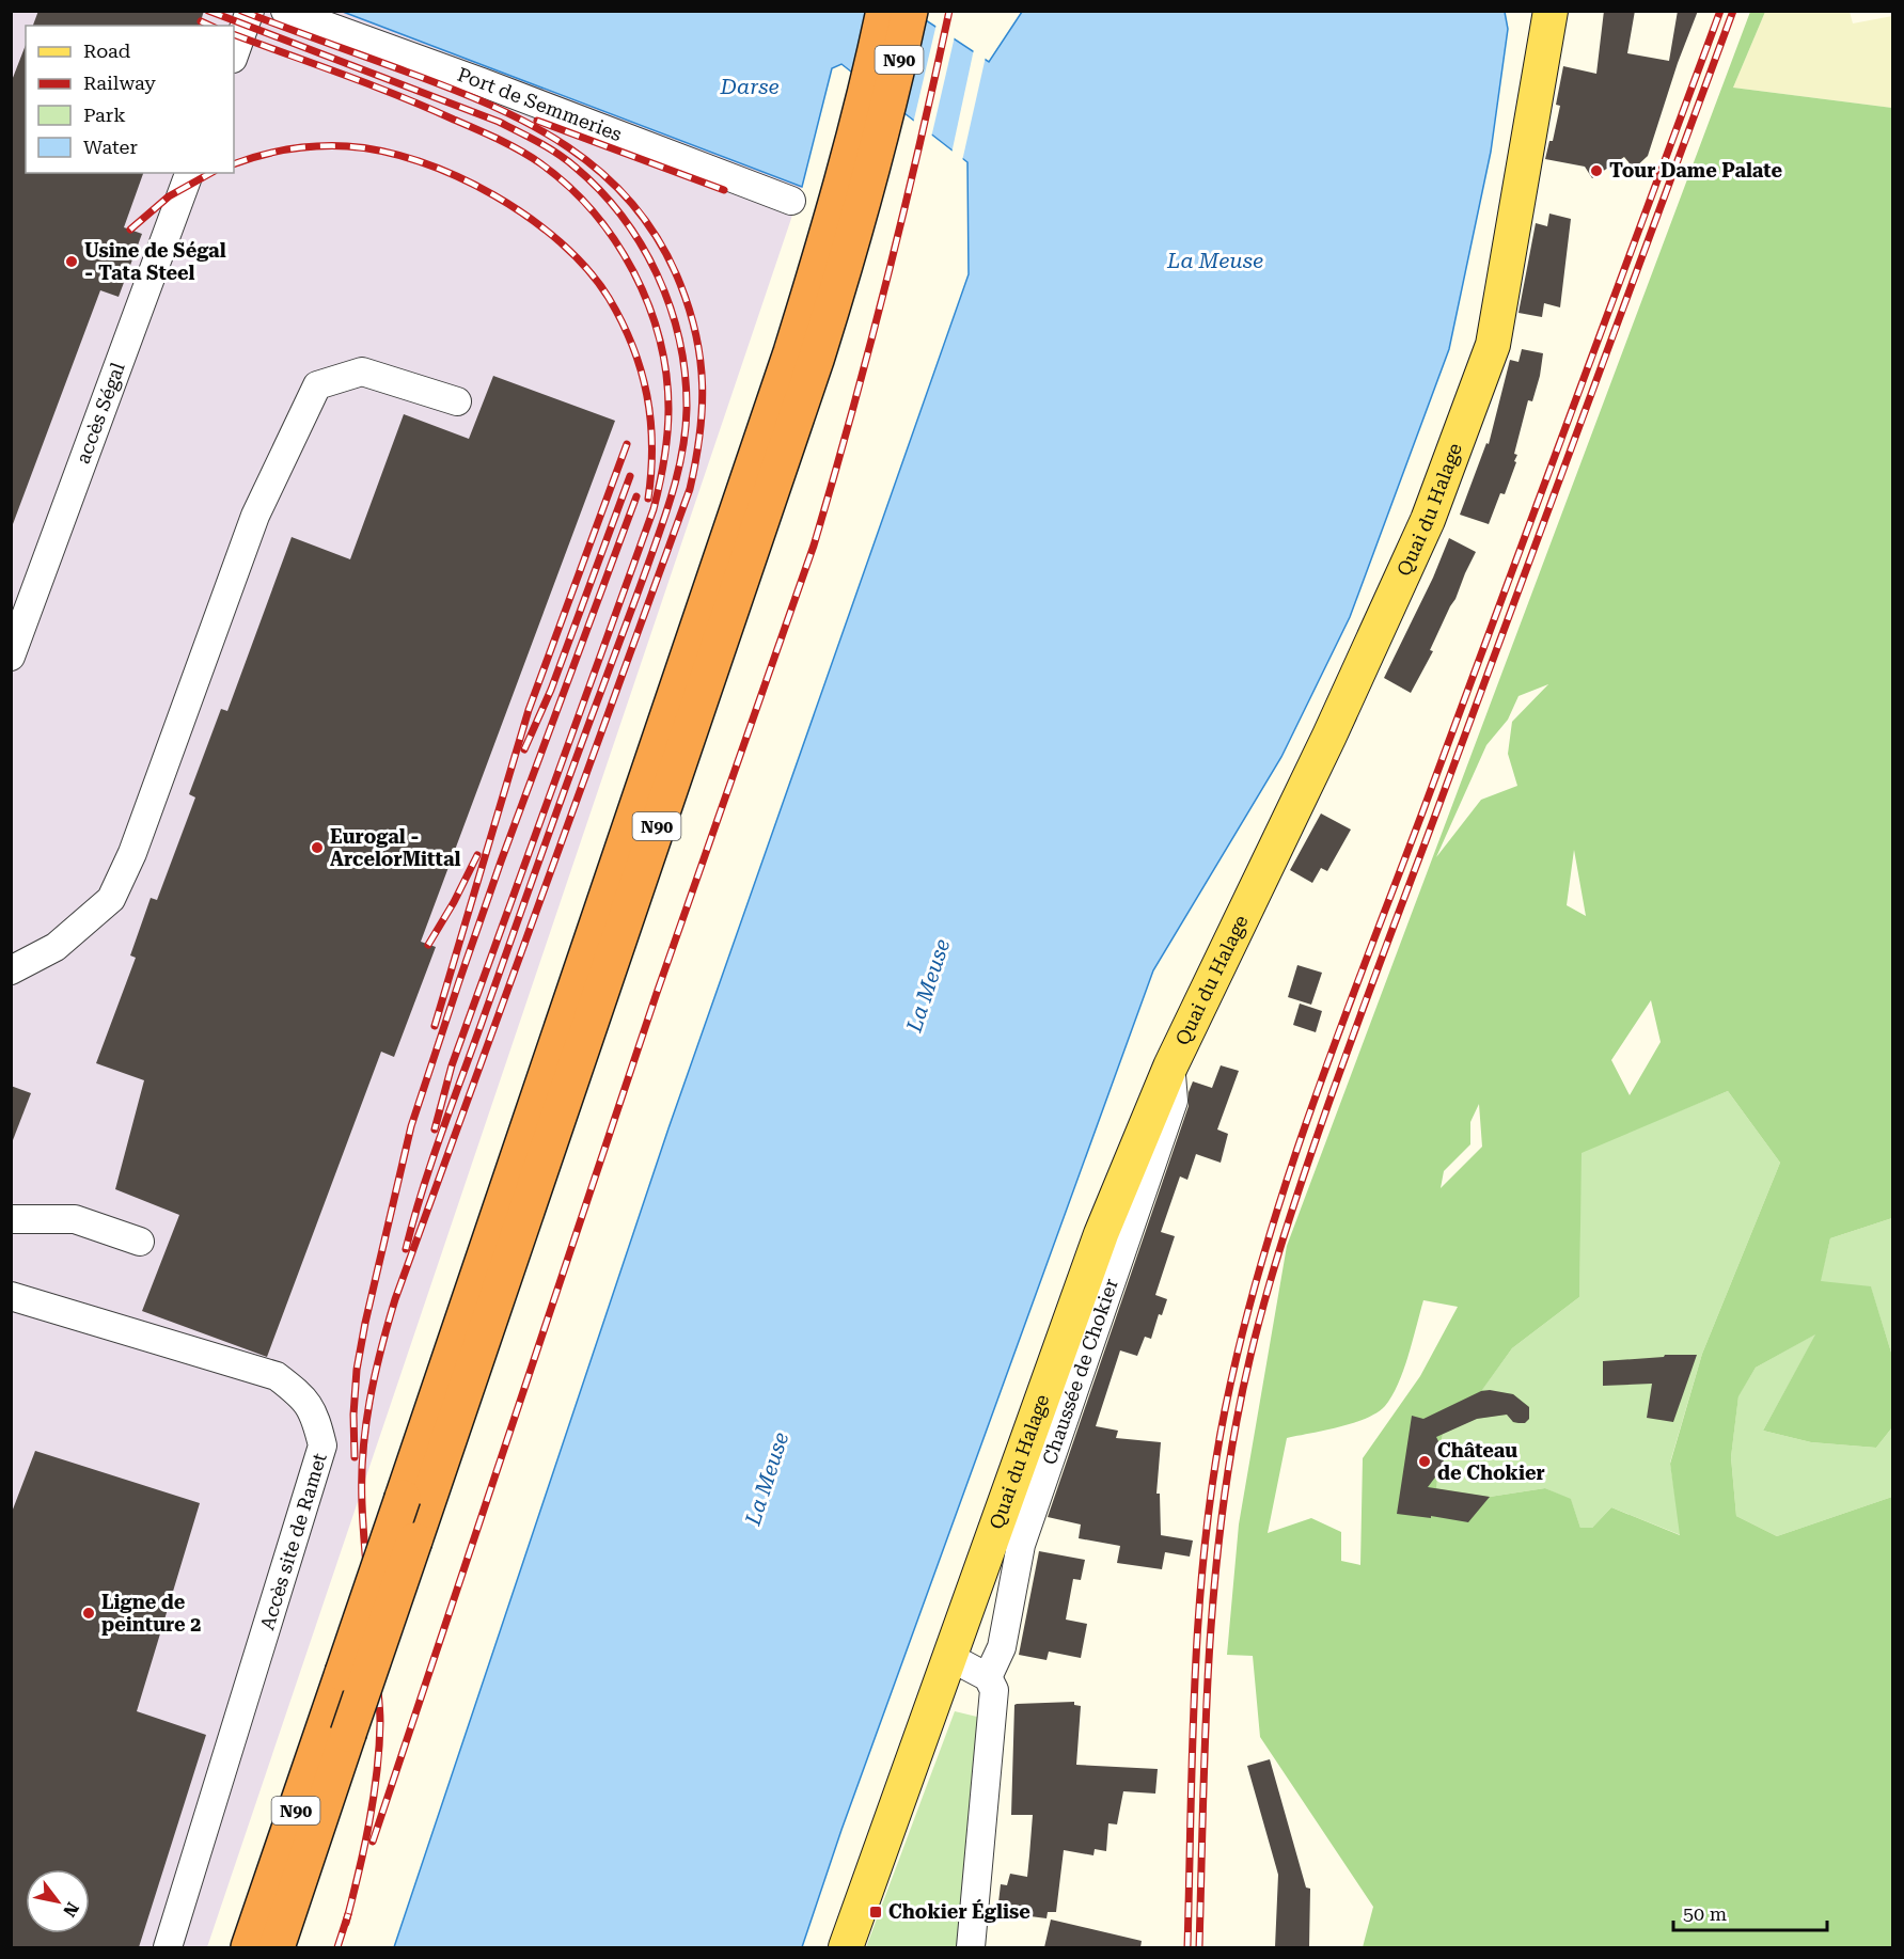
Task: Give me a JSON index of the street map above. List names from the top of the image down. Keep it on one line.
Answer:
{"streets":{"highway":["N90"],"main road":["Quai du Halage"],"street":["Port de Semmeries","accès Ségal","Chaussée de Chokier","Accès site de Ramet"]},"crossings":[["Quai du Halage","Chaussée de Chokier"]],"water":["Darse","La Meuse"],"places":{"other":["Tour Dame Palate","Usine de Ségal - Tata Steel","Eurogal - ArcelorMittal","Château de Chokier","Ligne de peinture 2"],"transit":["Chokier Église"]},"legend":["Road","Railway","Park","Water"],"scale_bar":"50 m","north":"bottom right"}
